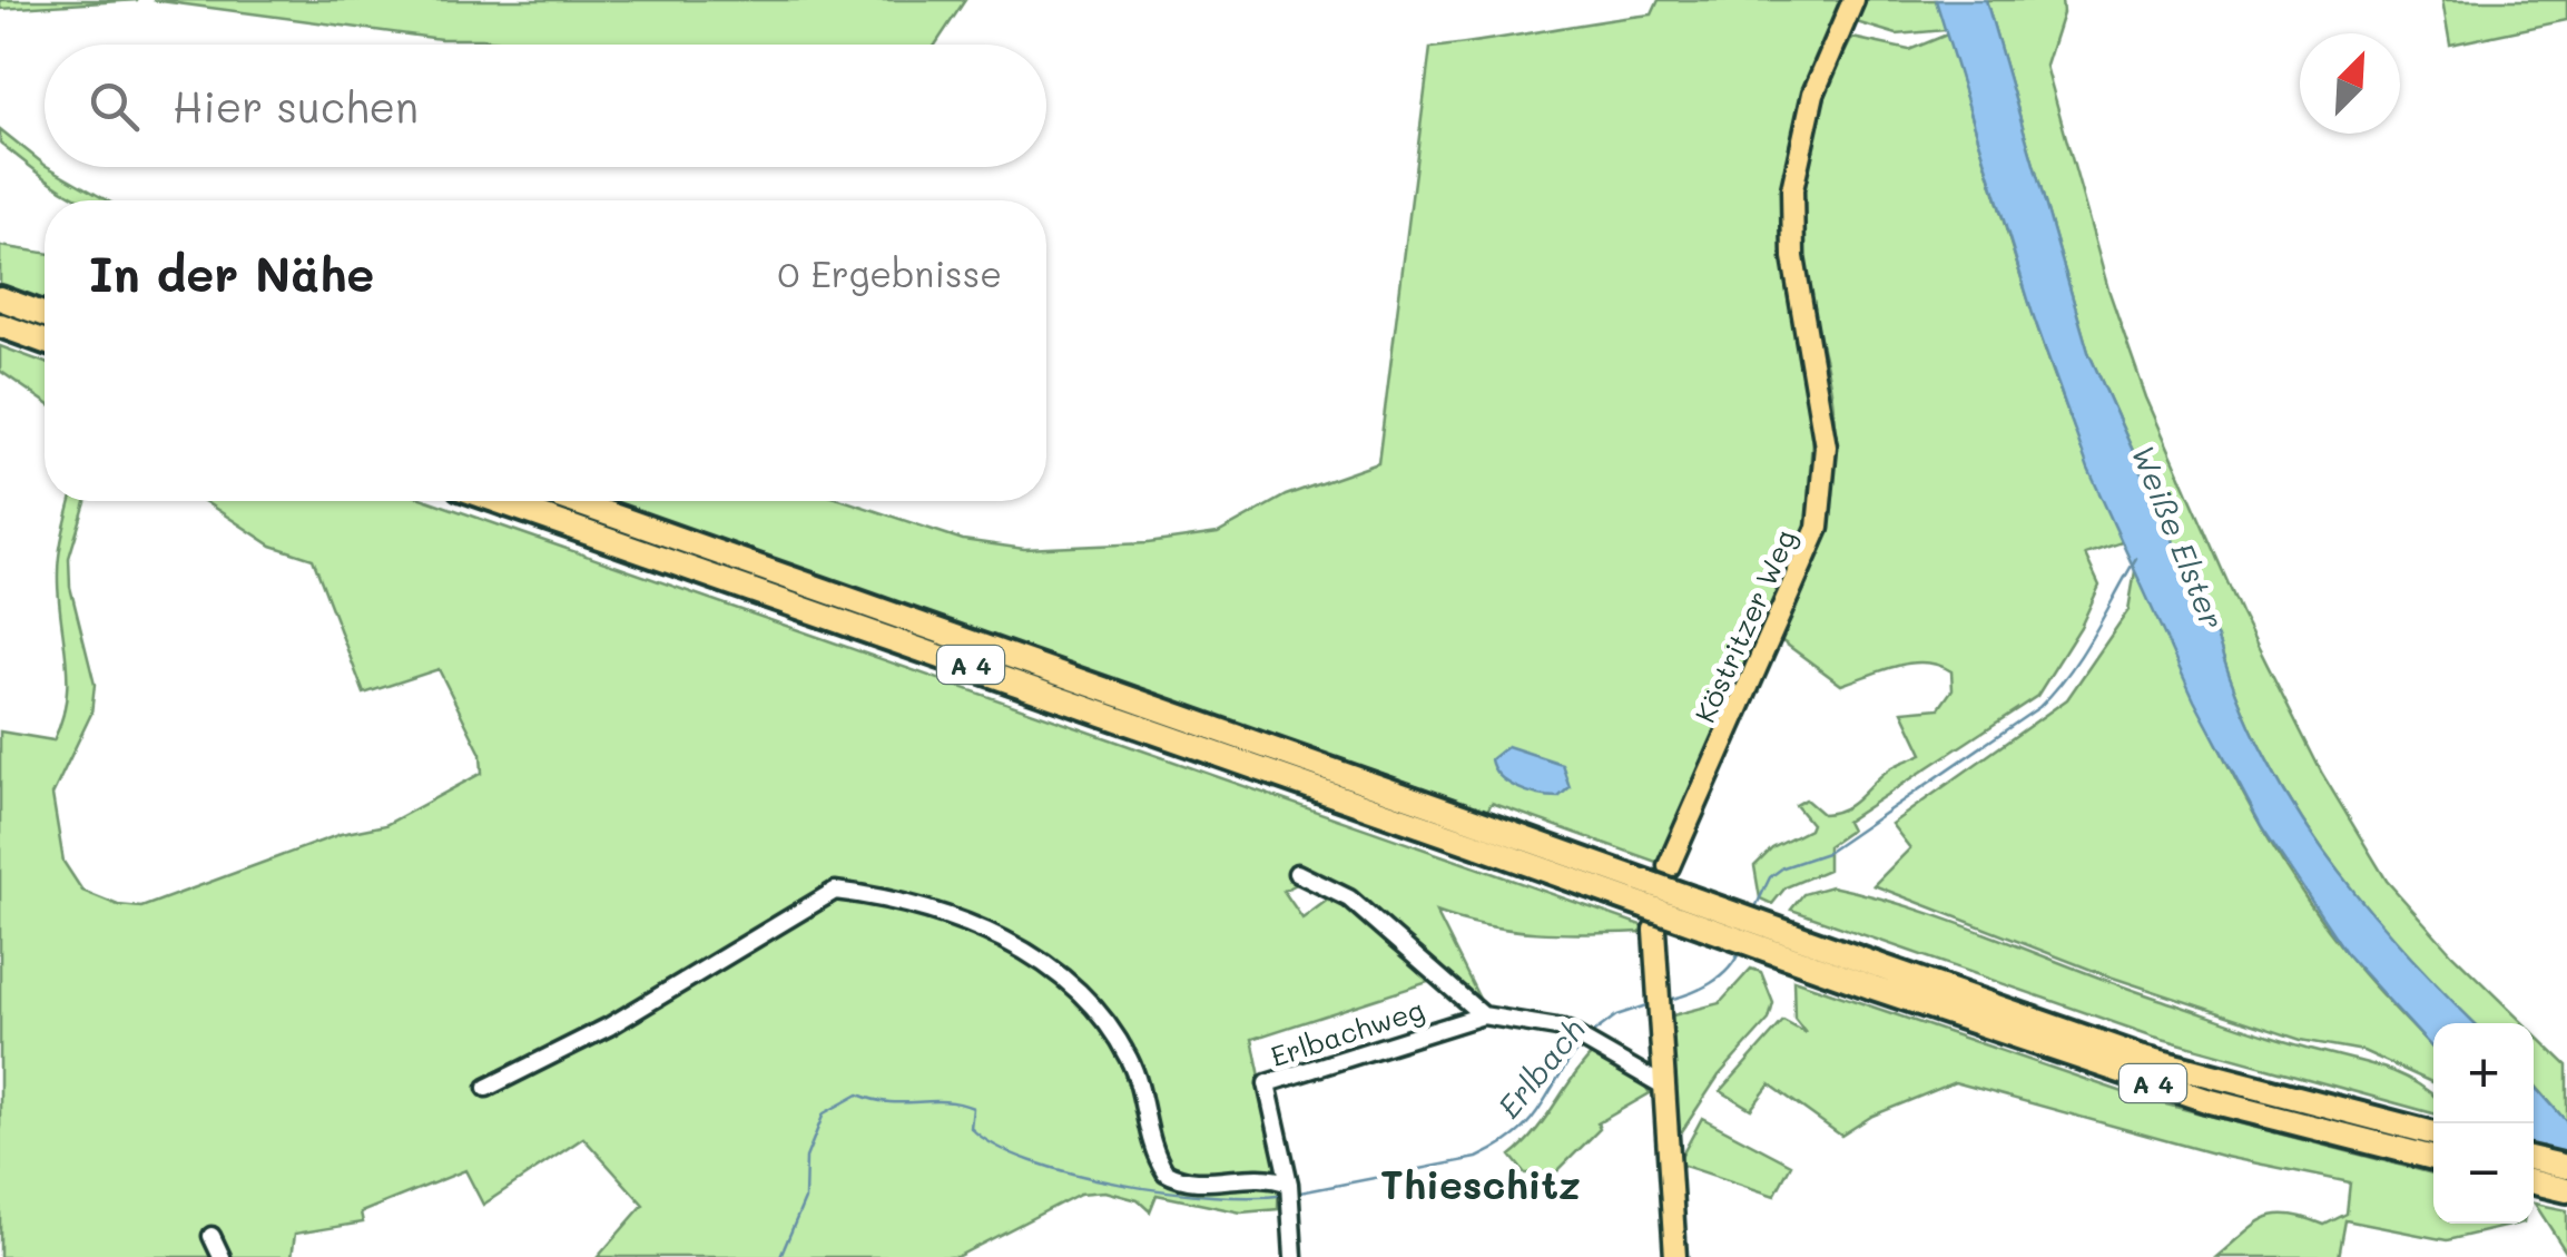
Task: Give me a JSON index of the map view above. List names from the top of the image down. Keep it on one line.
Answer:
{"streets":{"highway":["A 4"],"main road":["Köstritzer Weg"],"street":["Erlbachweg"]},"districts":["Thieschitz"],"water":["Weiße Elster","Erlbach"],"north":"top right","page":{"search":"Hier suchen","heading":["In der Nähe","0 Ergebnisse"],"map_buttons":["+","−"]}}
